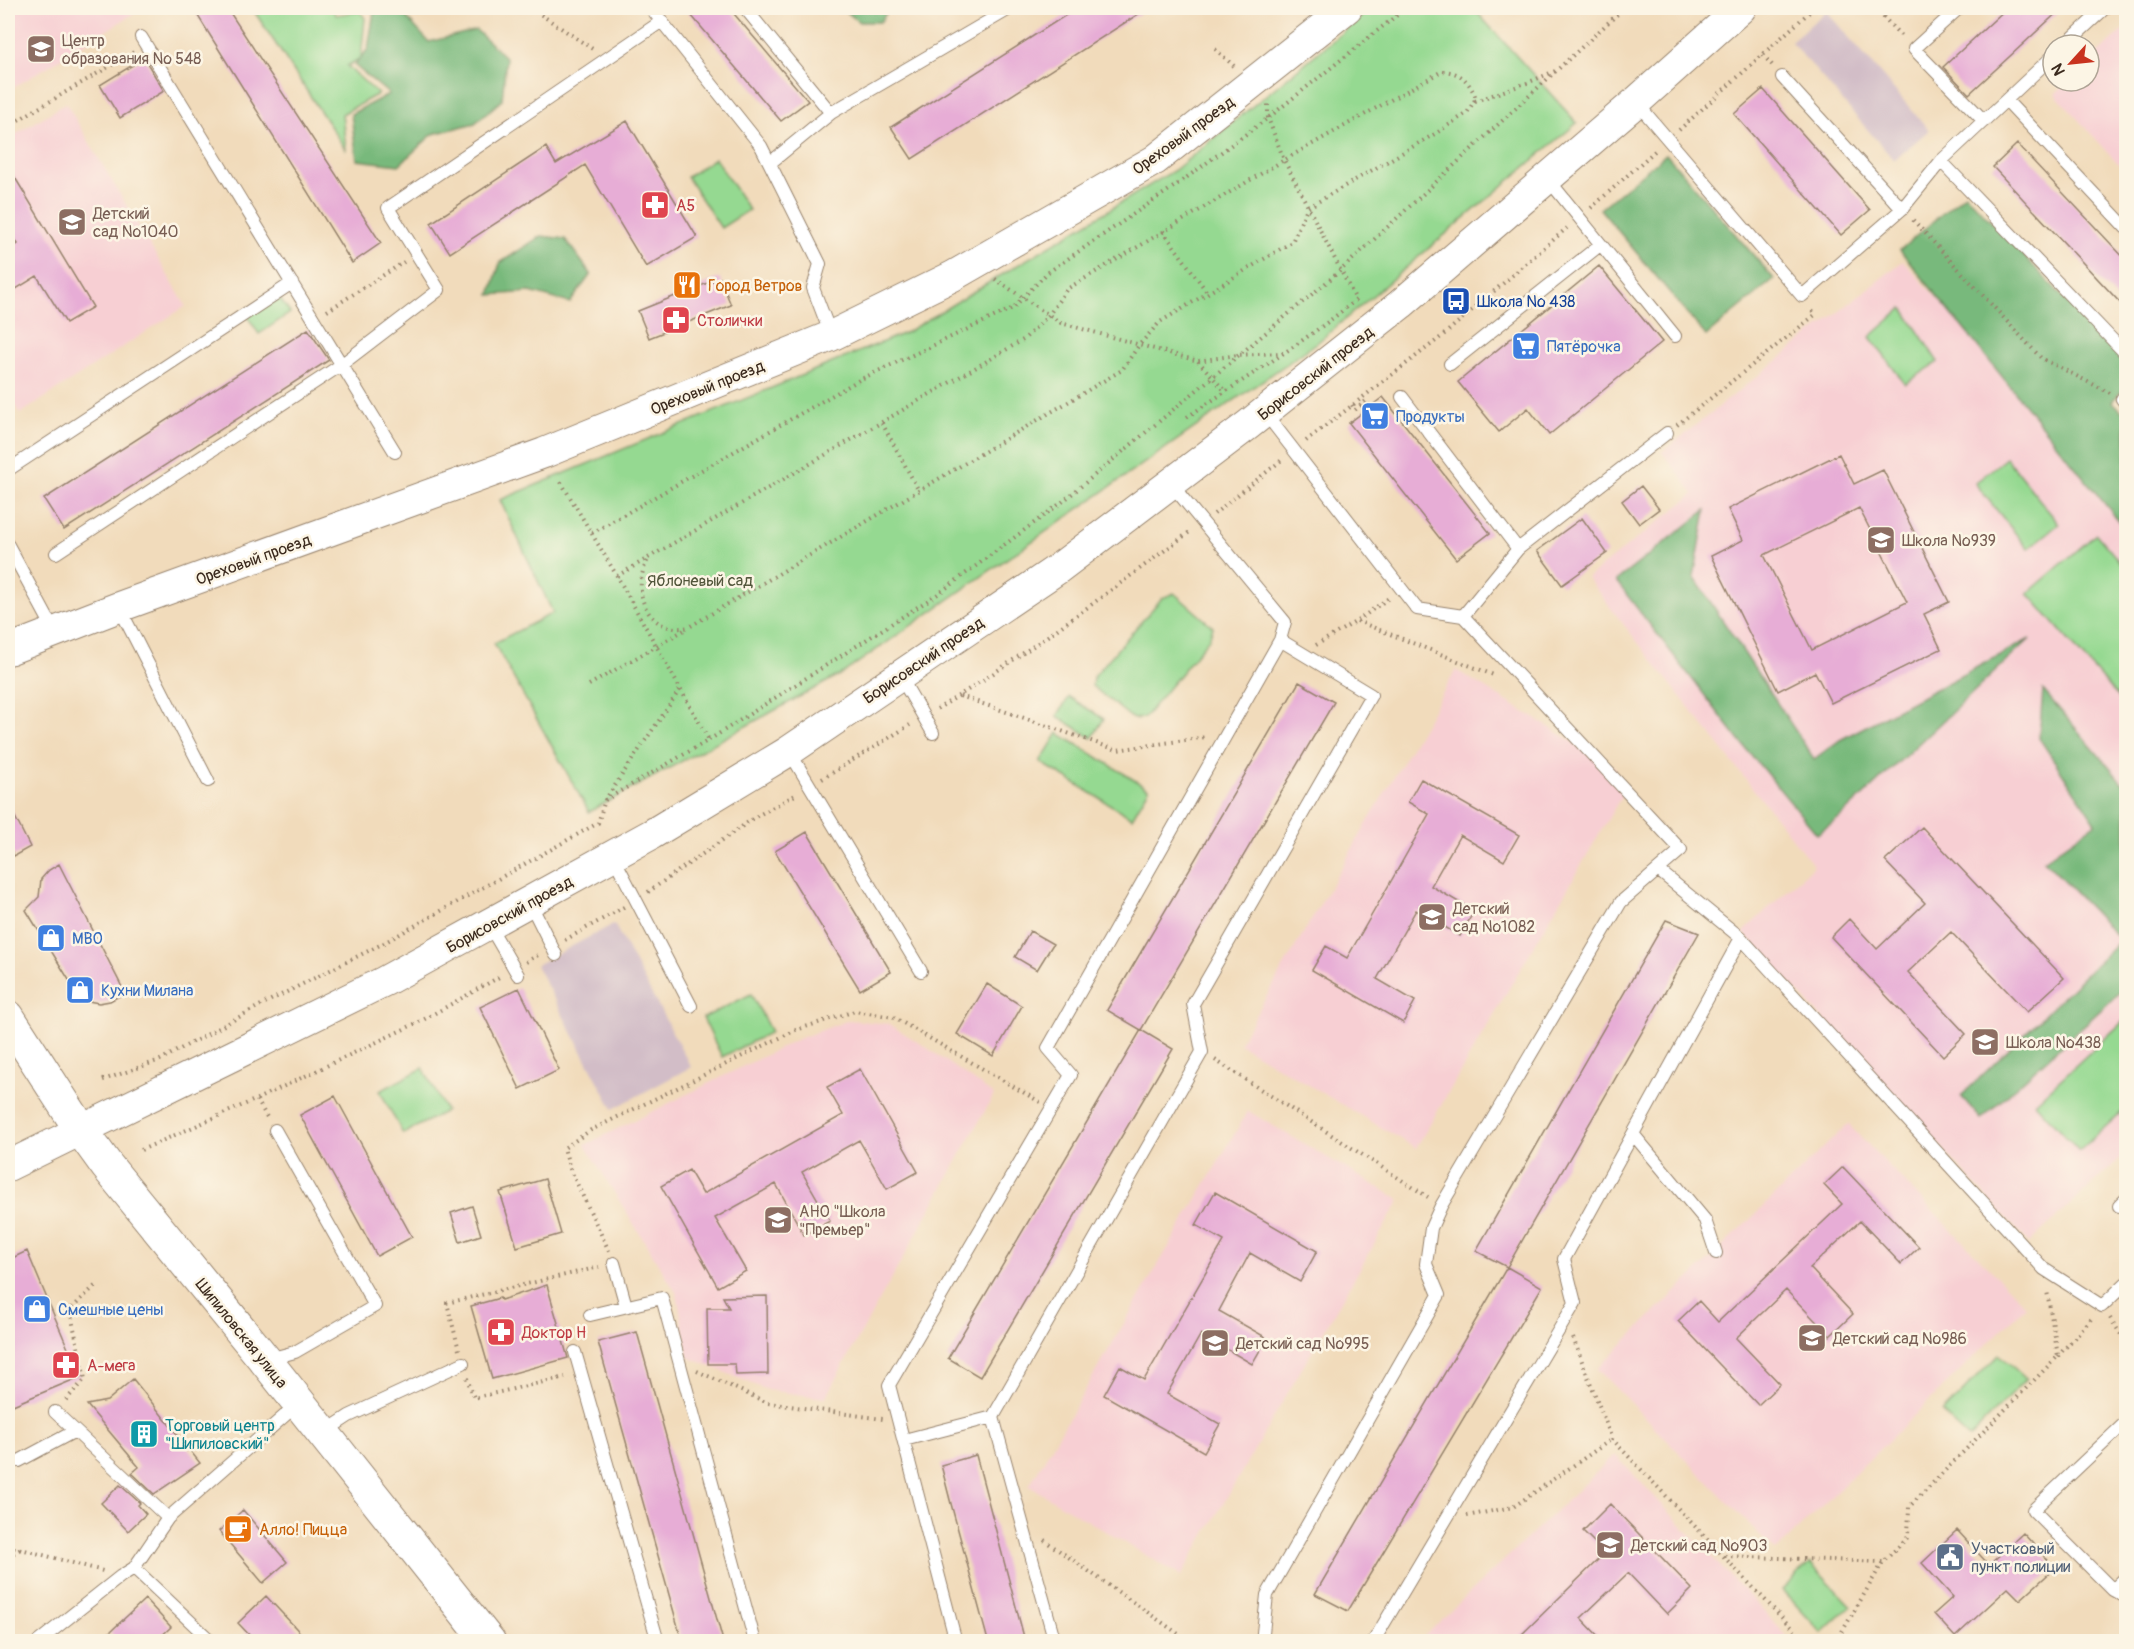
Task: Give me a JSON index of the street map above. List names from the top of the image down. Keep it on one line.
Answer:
{"streets":{"main road":["Шипиловская улица"],"street":["Ореховый проезд","Борисовский проезд"]},"crossings":[["Борисовский проезд","Шипиловская улица"]],"parks":["Яблоневый сад"],"places":{"school or university":["Центр образования № 548","Детский сад №1040","Школа №939","Детский сад №1082","Школа №438","АНО \"Школа \"Премьер\"","Детский сад №986","Детский сад №995","Детский сад №903"],"pharmacy":["А5","Столички","Доктор Н","А-мега"],"restaurant":["Город Ветров"],"bus stop":["Школа № 438"],"supermarket":["Пятёрочка","Продукты"],"shop":["МВО","Кухни Милана","Смешные цены"],"building":["Торговый центр \"Шипиловский\""],"cafe":["Алло! Пицца"],"public building":["Участковый пункт полиции"]},"north":"bottom left"}
